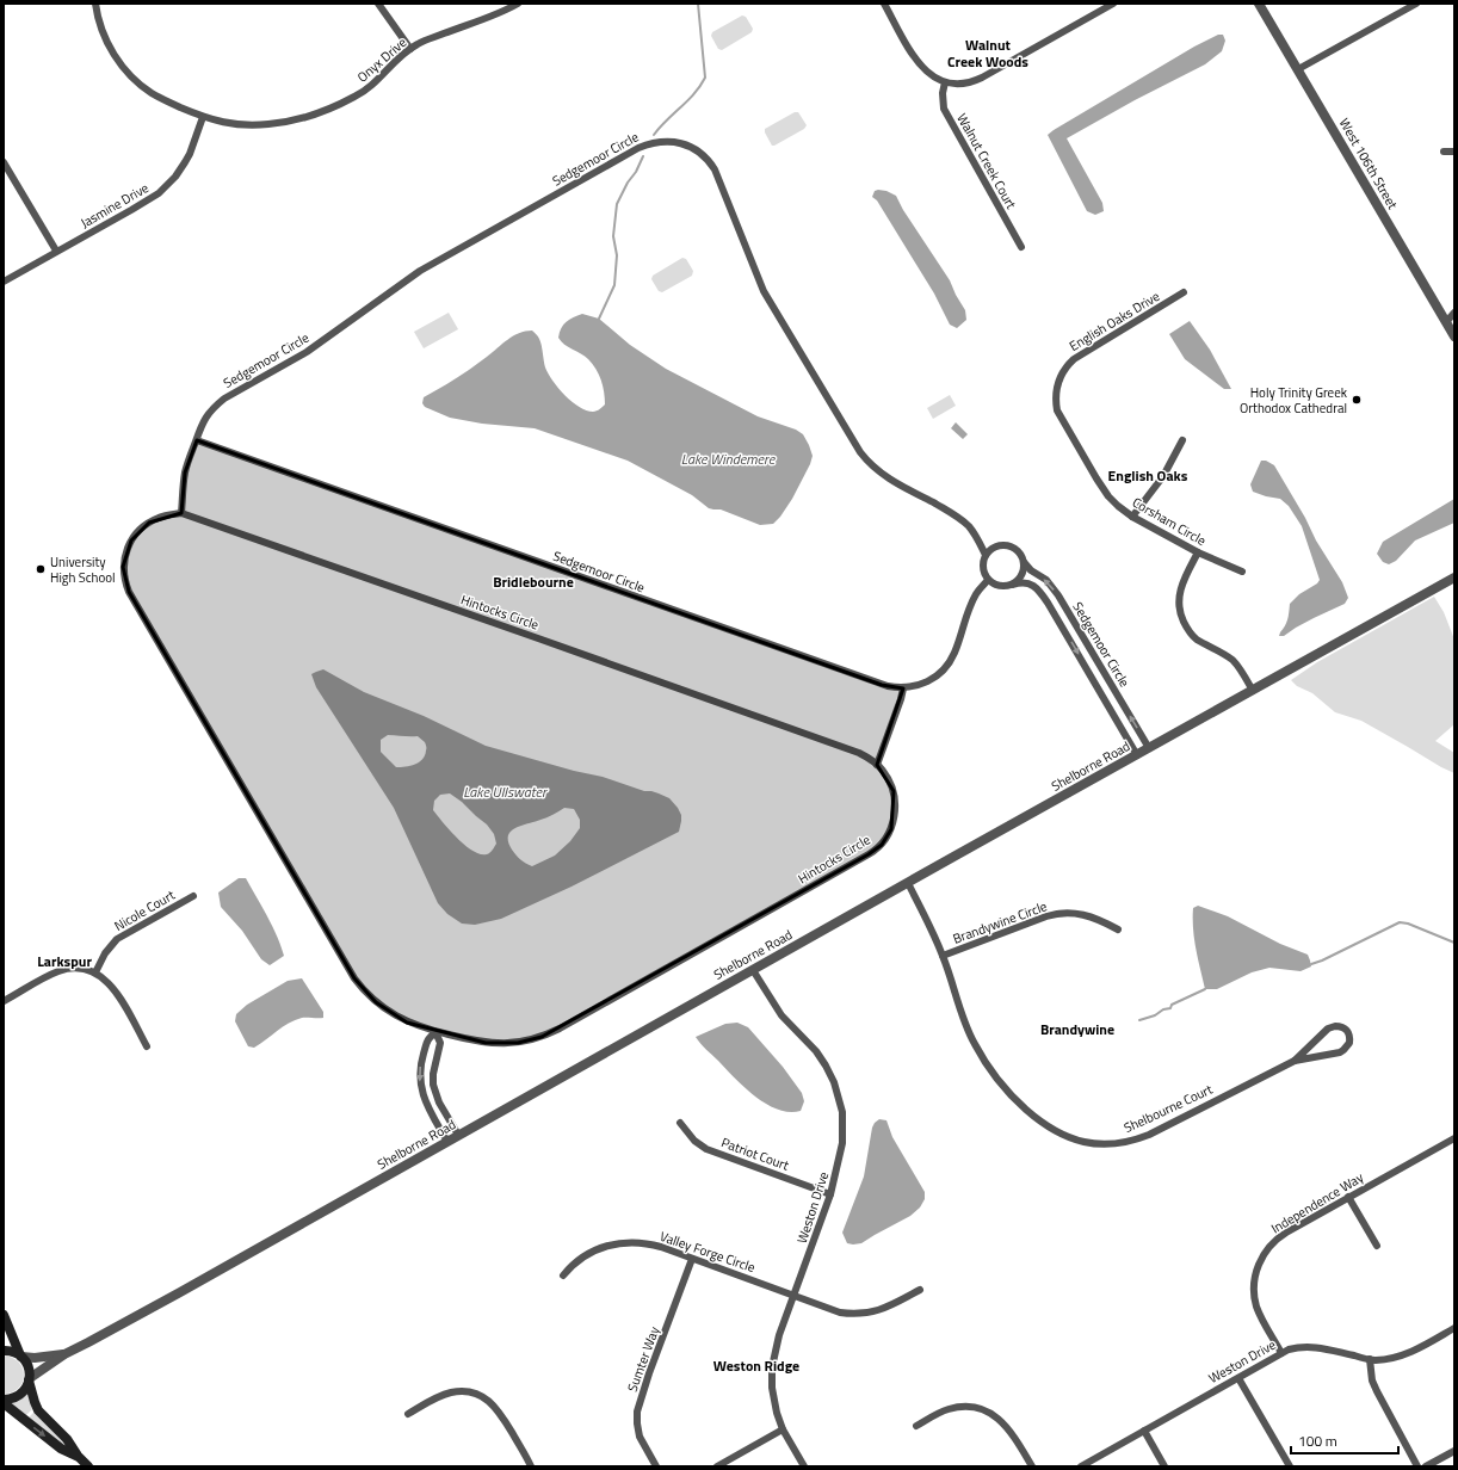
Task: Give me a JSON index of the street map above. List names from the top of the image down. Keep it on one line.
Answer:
{"streets":{"street":["Onyx Drive","Sedgemoor Circle","Walnut Creek Court","West 106th Street","Jasmine Drive","English Oaks Drive","Corsham Circle","Hintocks Circle","Shelborne Road","Nicole Court","Brandywine Circle","Shelbourne Court","Patriot Court","Independence Way","Weston Drive","Valley Forge Circle","Sumter Way"]},"crossings":[["Onyx Drive","Jasmine Drive"],["Sedgemoor Circle","Shelborne Road"],["English Oaks Drive","Corsham Circle"],["Shelborne Road","Shelbourne Court"],["Shelborne Road","Weston Drive"],["Brandywine Circle","Shelbourne Court"],["Patriot Court","Weston Drive"],["Independence Way","Weston Drive"],["Weston Drive","Valley Forge Circle"],["Valley Forge Circle","Sumter Way"]],"districts":["Walnut Creek Woods","English Oaks","Bridlebourne","Larkspur","Brandywine","Weston Ridge"],"water":["Lake Windemere","Lake Ullswater"],"places":["Holy Trinity Greek Orthodox Cathedral","University High School"],"scale_bar":"100 m"}
